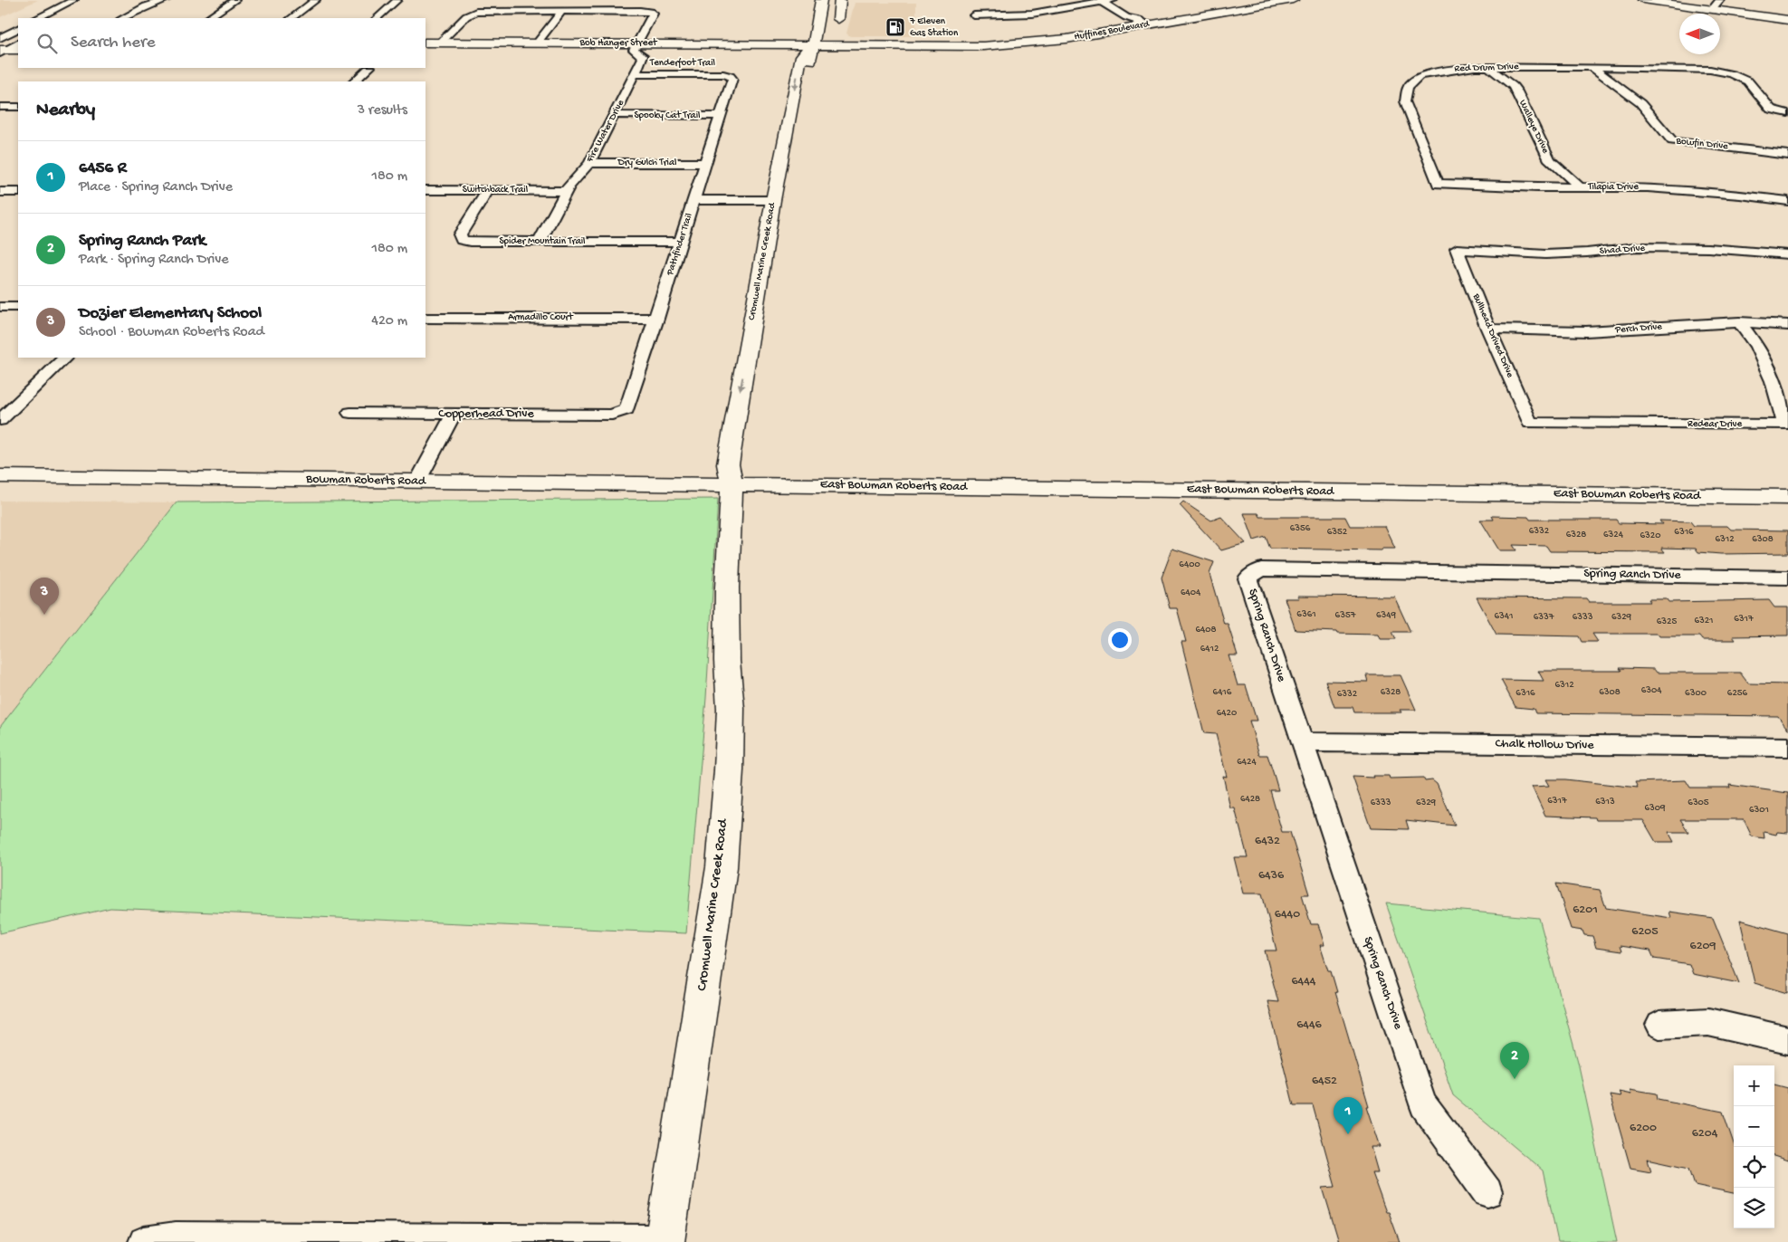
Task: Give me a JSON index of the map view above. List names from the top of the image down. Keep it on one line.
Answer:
{"streets":{"main road":["Huffines Boulevard","Bob Hanger Street","Cromwell Marine Creek Road","Bowman Roberts Road","East Bowman Roberts Road"],"street":["Tenderfoot Trail","Red Drum Drive","Spooky Cat Trail","Walleye Drive","Fire Water Drive","Bowfin Drive","Dry Gulch Trial","Tilapia Drive","Switchback Trail","Spider Mountain Trail","Pathfinder Trail","Shad Drive","Armadillo Court","Perch Drive","Bullhead Drived Drive","Copperhead Drive","Redear Drive","Spring Ranch Drive","Chalk Hollow Drive"]},"crossings":[["Huffines Boulevard","Bob Hanger Street"],["Huffines Boulevard","Cromwell Marine Creek Road"],["Bob Hanger Street","Fire Water Drive"],["Bob Hanger Street","Cromwell Marine Creek Road"],["Tenderfoot Trail","Fire Water Drive"],["Tenderfoot Trail","Pathfinder Trail"],["Red Drum Drive","Walleye Drive"],["Red Drum Drive","Bowfin Drive"],["Red Drum Drive","Tilapia Drive"],["Spooky Cat Trail","Fire Water Drive"],["Spooky Cat Trail","Pathfinder Trail"],["Walleye Drive","Tilapia Drive"],["Fire Water Drive","Dry Gulch Trial"],["Fire Water Drive","Switchback Trail"],["Fire Water Drive","Spider Mountain Trail"],["Dry Gulch Trial","Pathfinder Trail"],["Switchback Trail","Spider Mountain Trail"],["Spider Mountain Trail","Pathfinder Trail"],["Pathfinder Trail","Armadillo Court"],["Pathfinder Trail","Copperhead Drive"],["Shad Drive","Bullhead Drived Drive"],["Cromwell Marine Creek Road","Bowman Roberts Road"],["Cromwell Marine Creek Road","East Bowman Roberts Road"],["Perch Drive","Bullhead Drived Drive"],["Perch Drive","Redear Drive"],["Bullhead Drived Drive","Redear Drive"],["Bowman Roberts Road","East Bowman Roberts Road"],["Spring Ranch Drive","Chalk Hollow Drive"]],"places":{"fuel station":["7 Eleven Gas Station"]},"house_numbers":["6356","6332","6352","6316","6328","6324","6320","6312","6308","6400","6404","6361","6357","6349","6341","6337","6333","6329","6317","6321","6325","6408","6412","6312","6304","6416","6328","6308","6316","6300","6256","6332","6420","6424","6428","6317","6313","6333","6329","6305","6309","6301","6432","6436","6201","6440","6205","6209","6444","6446","6452","6200","6204"],"north":"left","page":{"search":"Search here","heading":["Nearby","3 results"],"list":[{"mark":"1","name":"6456 R","note":"Place · Spring Ranch Drive","value":"180 m"},{"mark":"2","name":"Spring Ranch Park","note":"Park · Spring Ranch Drive","value":"180 m"},{"mark":"3","name":"Dozier Elementary School","note":"School · Bowman Roberts Road","value":"420 m"}],"pins":["3","2","1"],"map_buttons":["+","−"]}}
